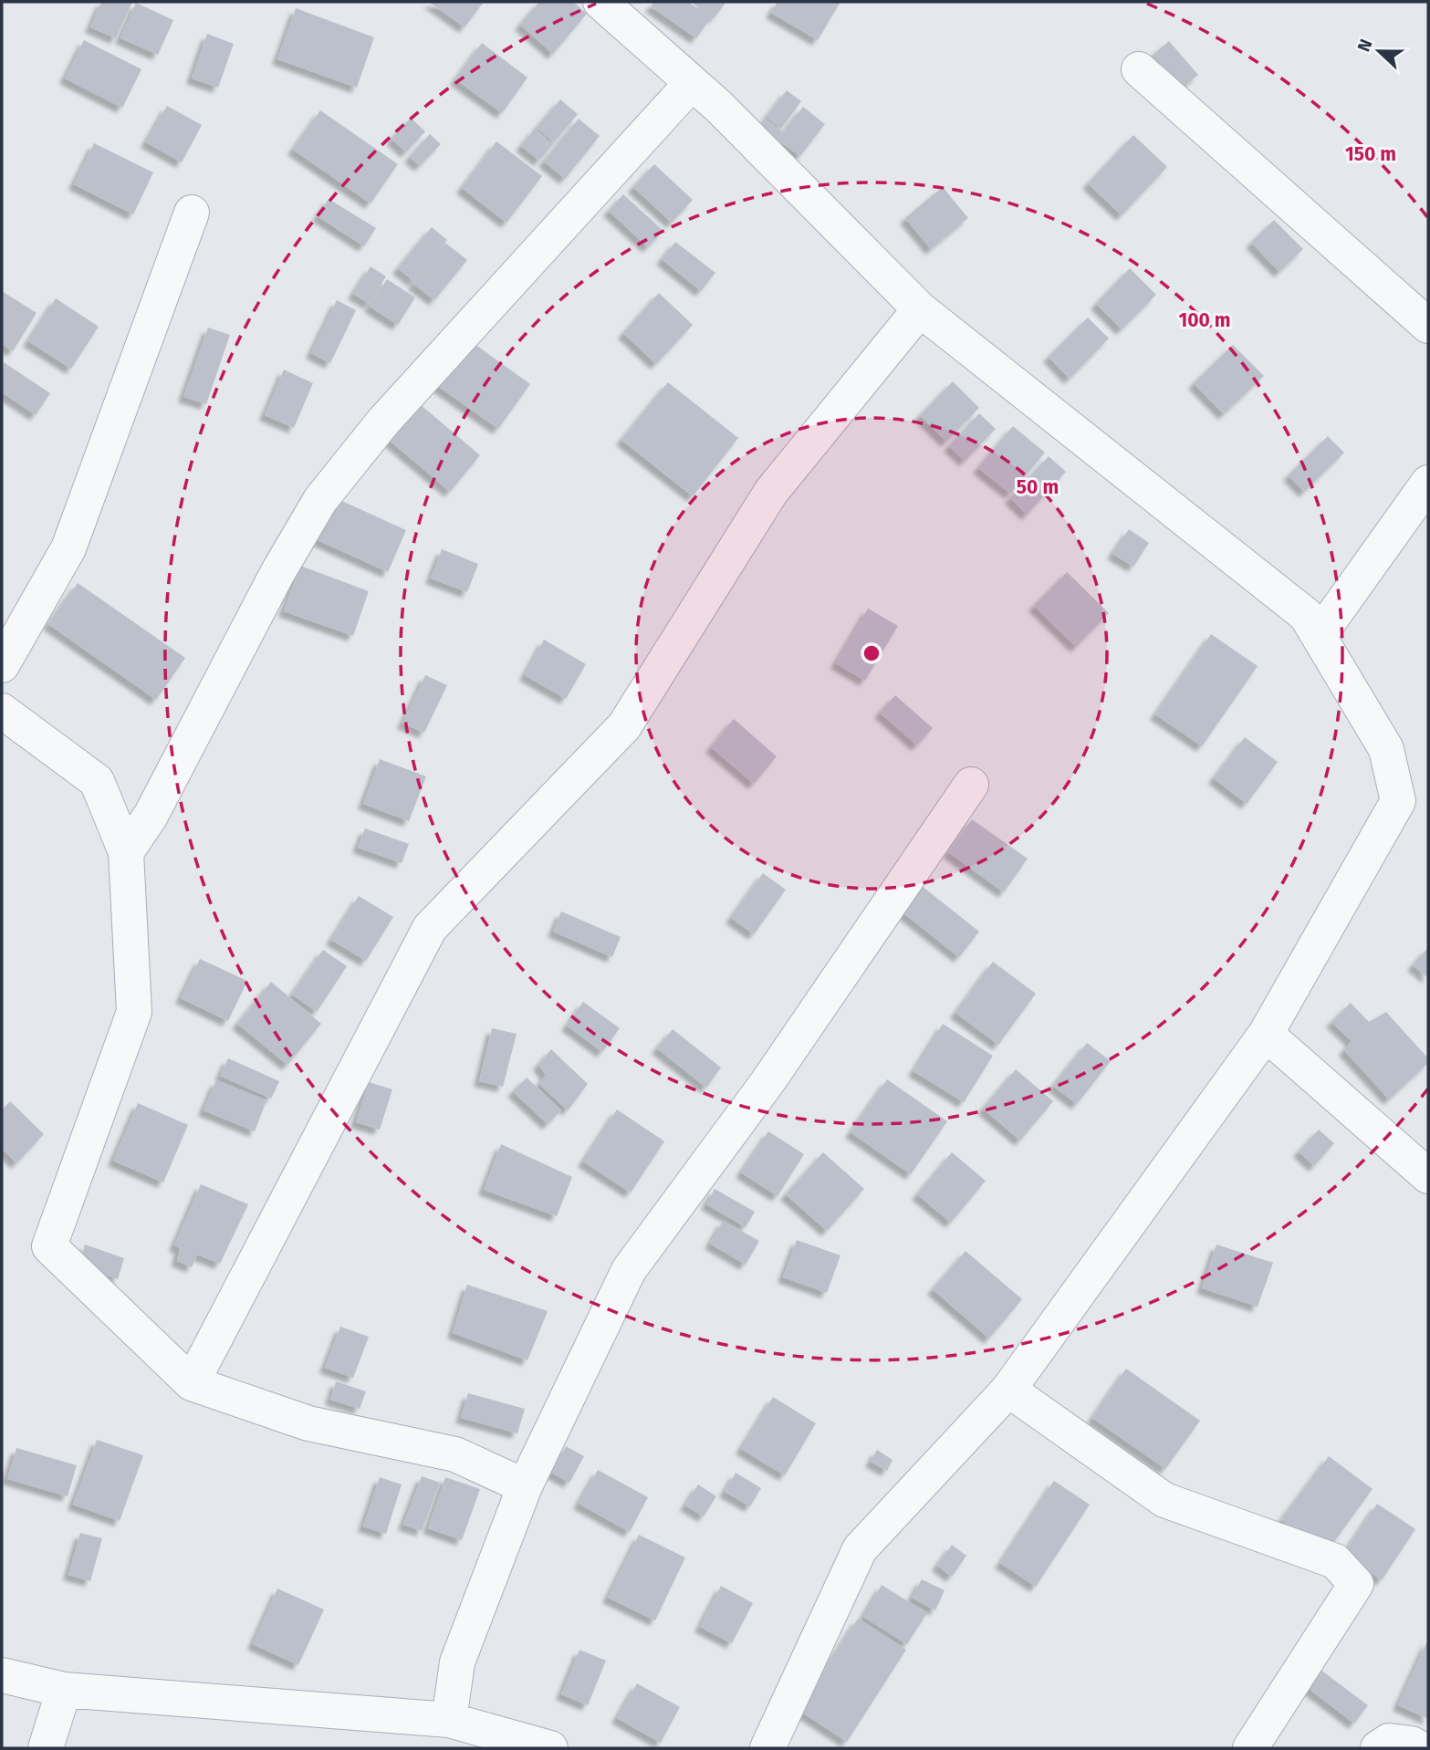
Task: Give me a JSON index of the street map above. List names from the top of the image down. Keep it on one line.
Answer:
{"north":"left","rings":["150 m","100 m","50 m"]}
